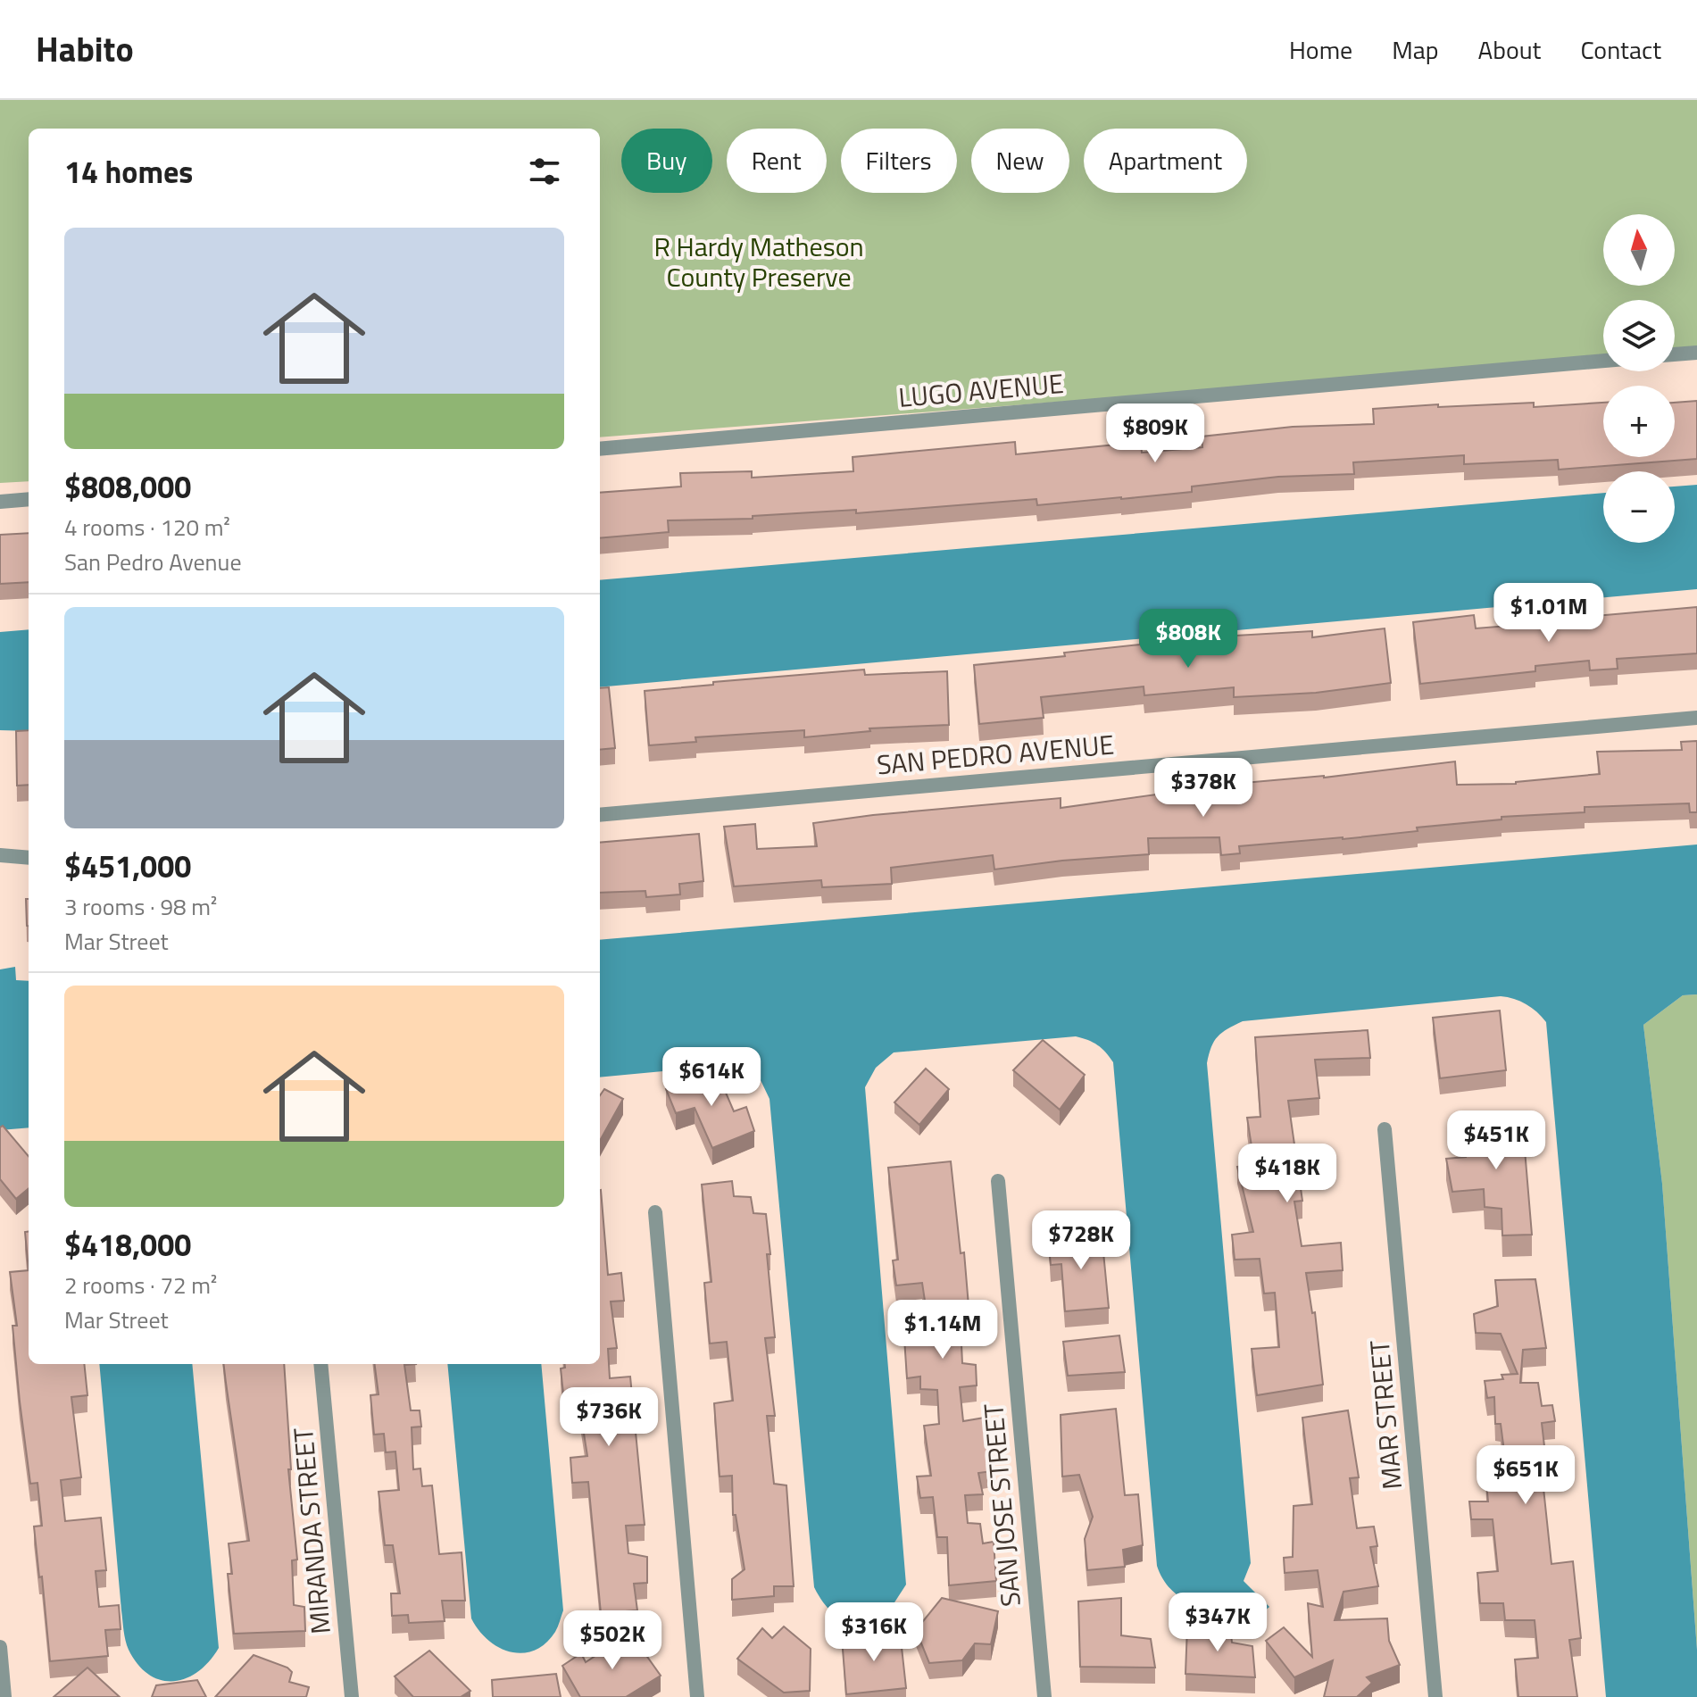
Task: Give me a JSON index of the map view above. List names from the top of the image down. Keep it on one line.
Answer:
{"streets":{"street":["LUGO AVENUE","SAN PEDRO AVENUE","MAR STREET","SAN JOSE STREET","MIRANDA STREET"]},"parks":["R Hardy Matheson County Preserve"],"north":"top","page":{"header":"Habito","nav":["Home","Map","About","Contact"],"chip":["Buy","Rent","Filters","New","Apartment"],"heading":"14 homes","map_buttons":["+","−"],"list":[{"name":"$808,000","note":"4 rooms · 120 m² · San Pedro Avenue"},{"name":"$451,000","note":"3 rooms · 98 m² · Mar Street"},{"name":"$418,000","note":"2 rooms · 72 m² · Mar Street"}],"price":["$809K","$1.01M","$808K","$378K","$614K","$451K","$418K","$728K","$1.14M","$736K","$651K","$347K","$316K","$502K"]}}
